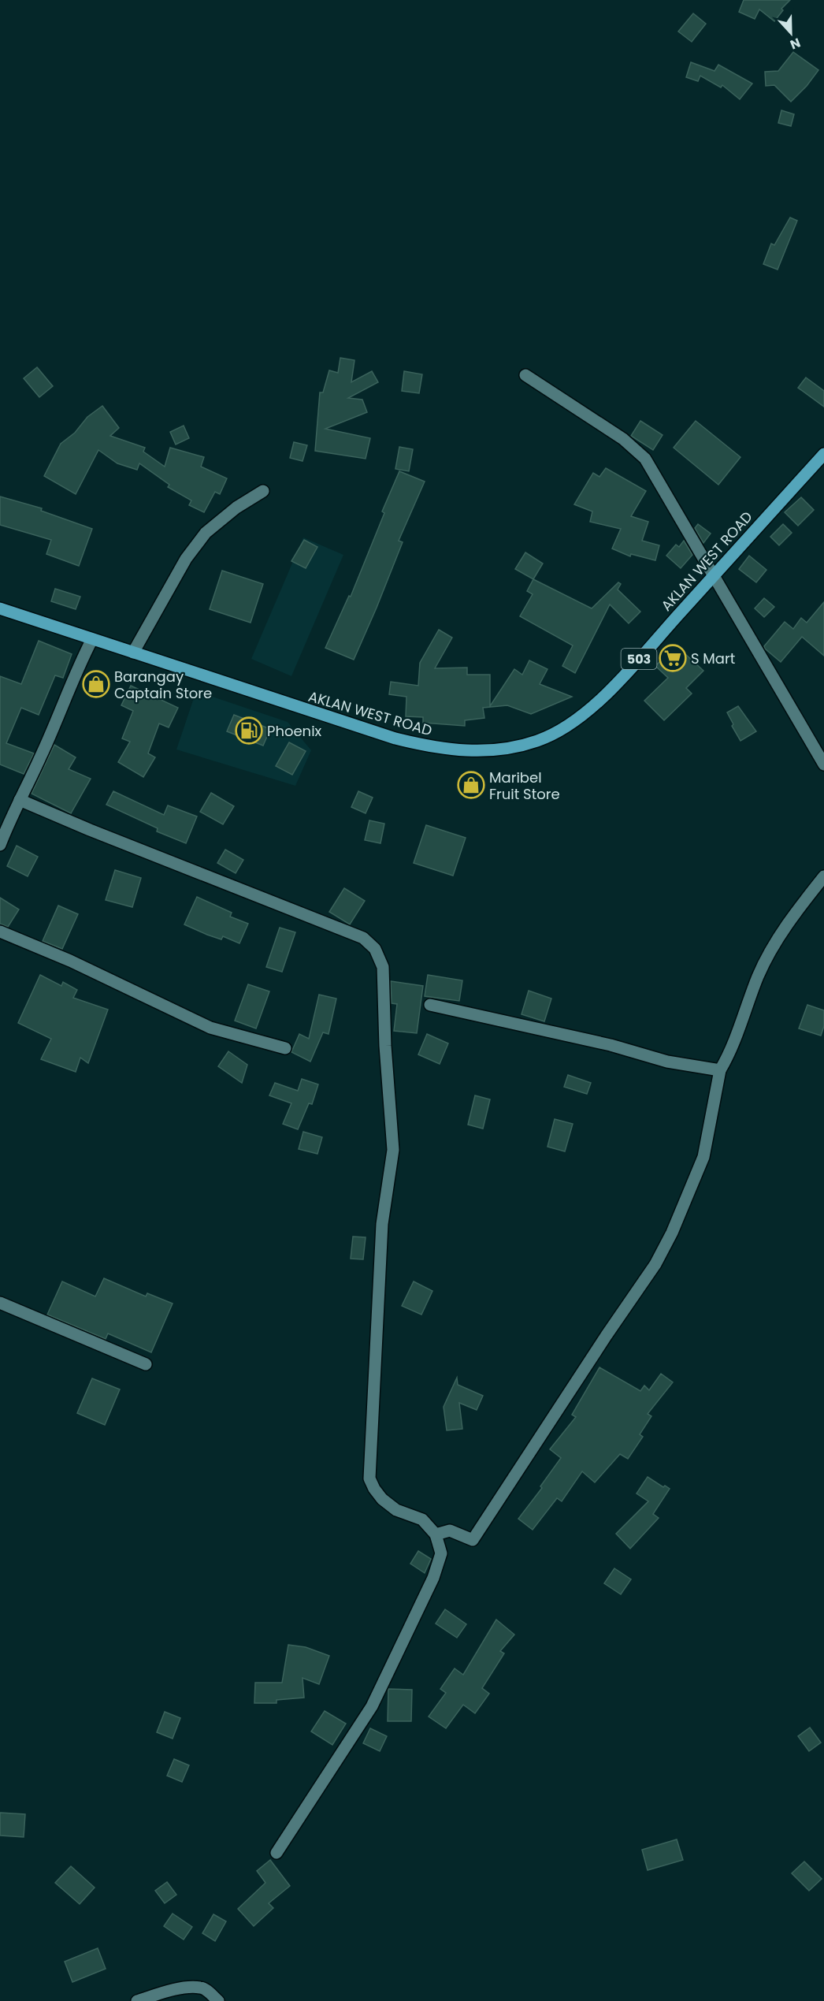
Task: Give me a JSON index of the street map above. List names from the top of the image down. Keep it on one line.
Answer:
{"streets":{"main road":["AKLAN WEST ROAD","503"]},"places":{"supermarket":["S Mart"],"shop":["Barangay Captain Store","Maribel Fruit Store"],"fuel station":["Phoenix"]},"north":"bottom"}
